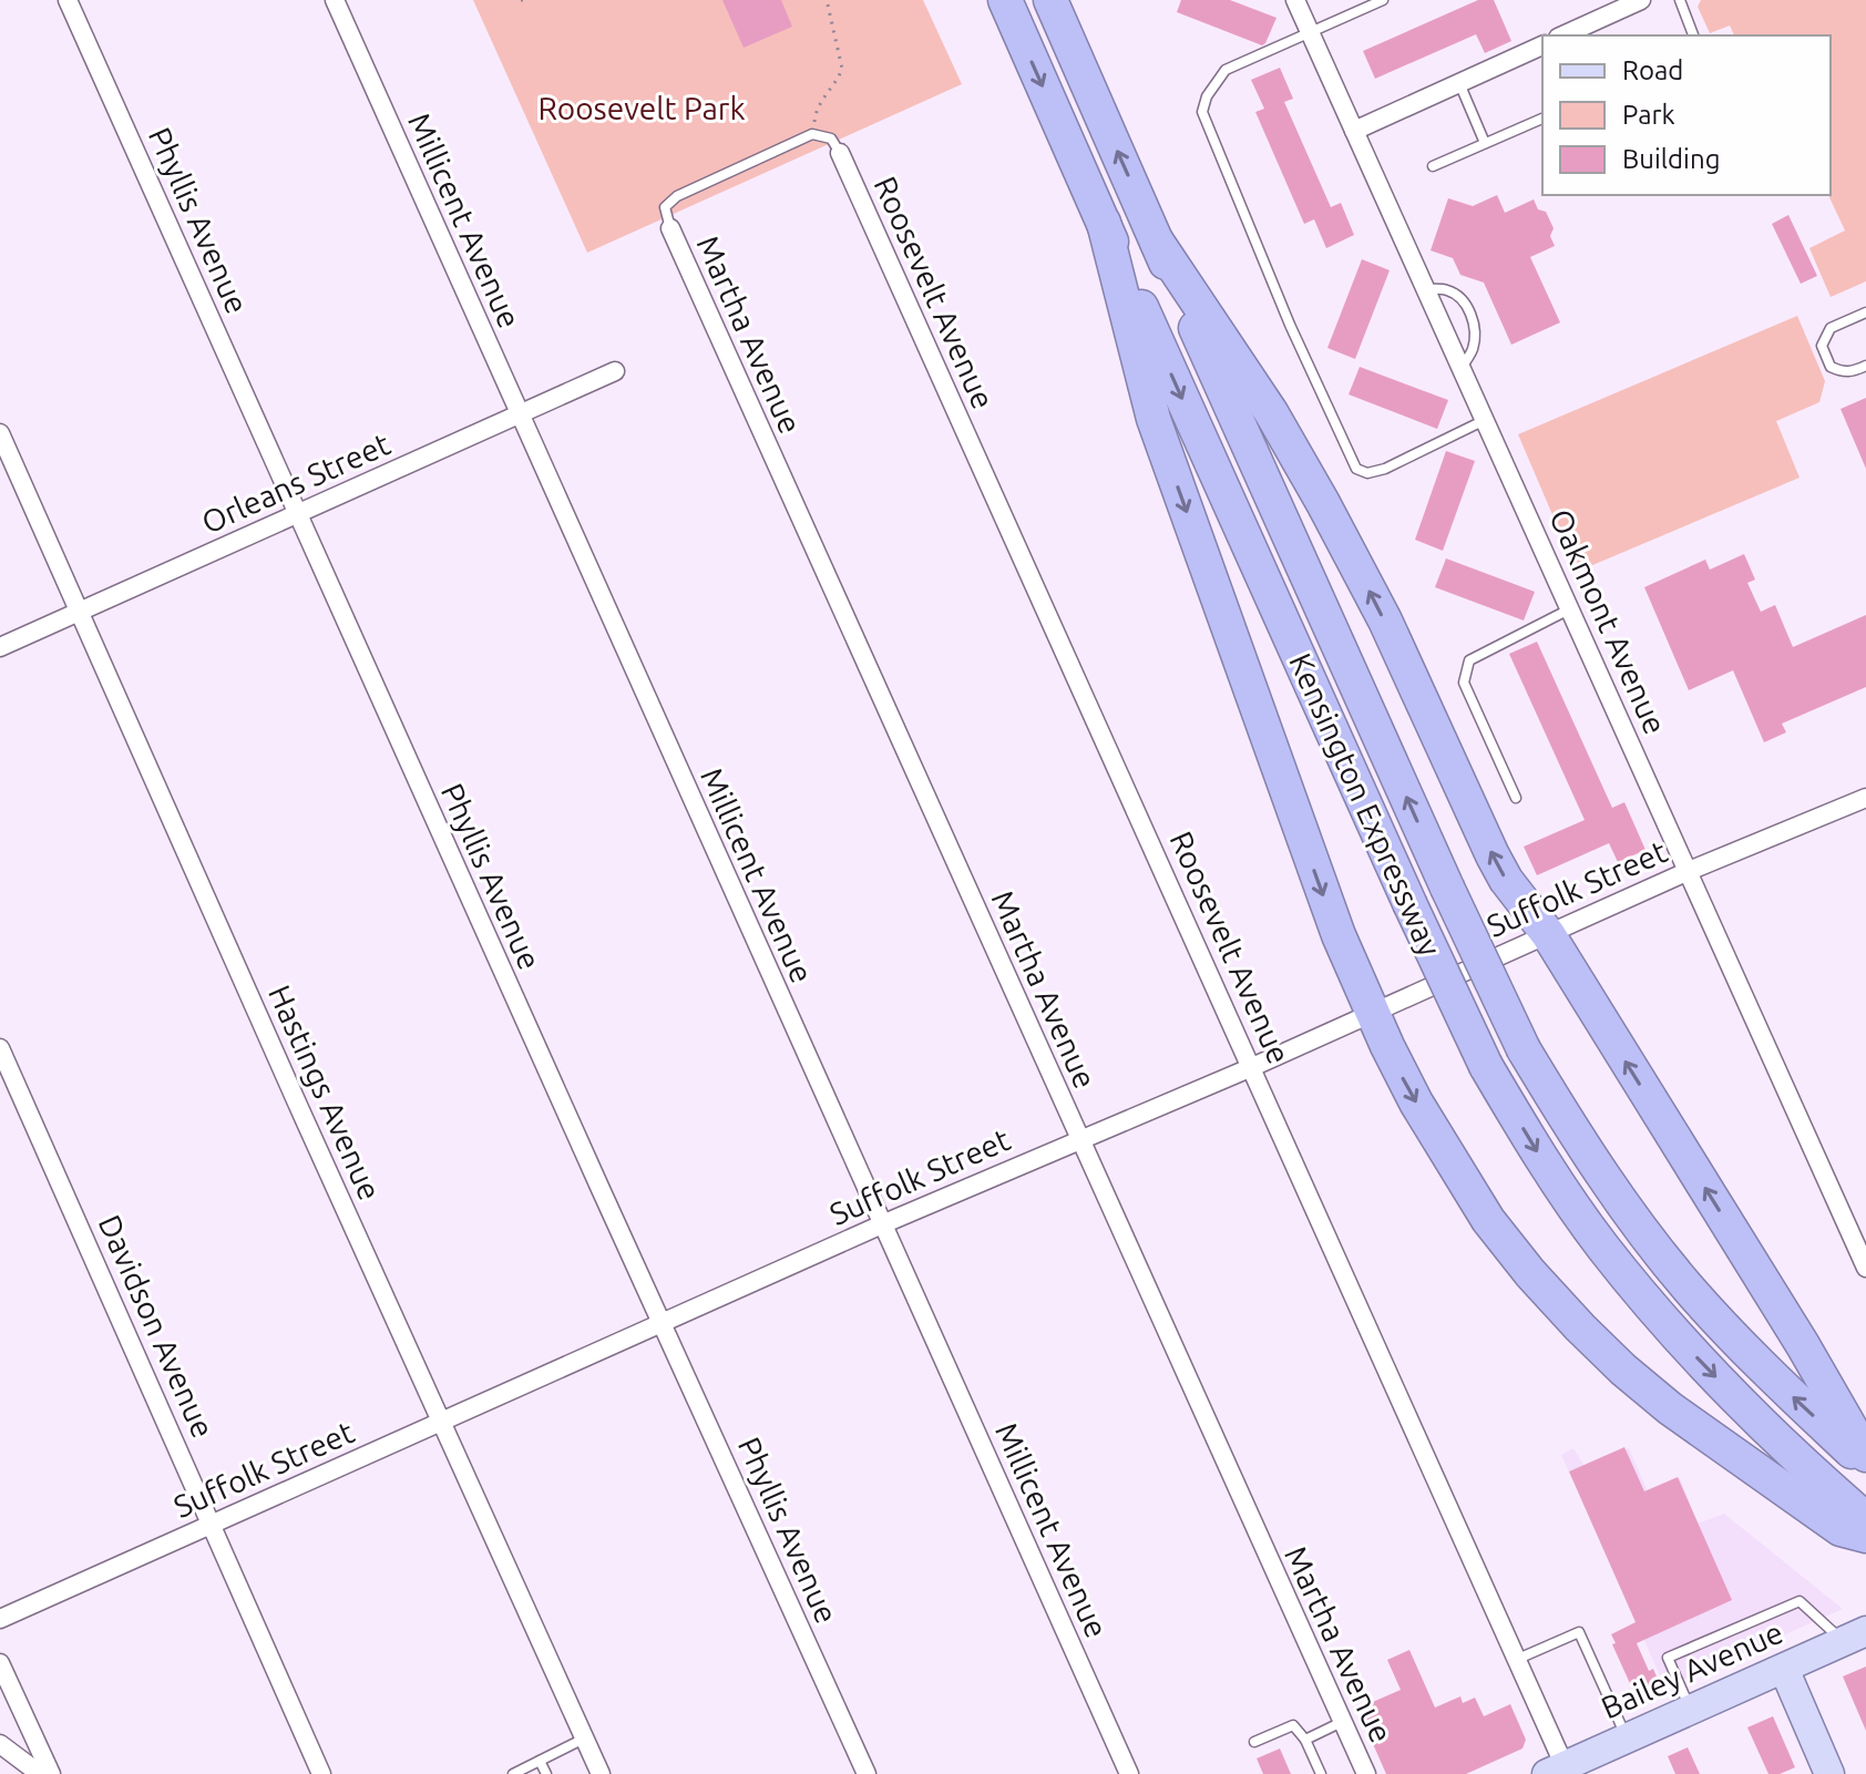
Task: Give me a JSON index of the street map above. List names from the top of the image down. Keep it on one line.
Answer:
{"streets":{"highway":["Kensington Expressway"],"main road":["Bailey Avenue"],"street":["Phyllis Avenue","Millicent Avenue","Roosevelt Avenue","Martha Avenue","Orleans Street","Oakmont Avenue","Suffolk Street","Hastings Avenue","Davidson Avenue"]},"crossings":[["Phyllis Avenue","Orleans Street"],["Phyllis Avenue","Suffolk Street"],["Millicent Avenue","Orleans Street"],["Millicent Avenue","Suffolk Street"],["Roosevelt Avenue","Suffolk Street"],["Roosevelt Avenue","Bailey Avenue"],["Martha Avenue","Suffolk Street"],["Orleans Street","Hastings Avenue"],["Oakmont Avenue","Suffolk Street"],["Suffolk Street","Hastings Avenue"],["Suffolk Street","Davidson Avenue"]],"parks":["Roosevelt Park"],"legend":["Road","Park","Building"]}
